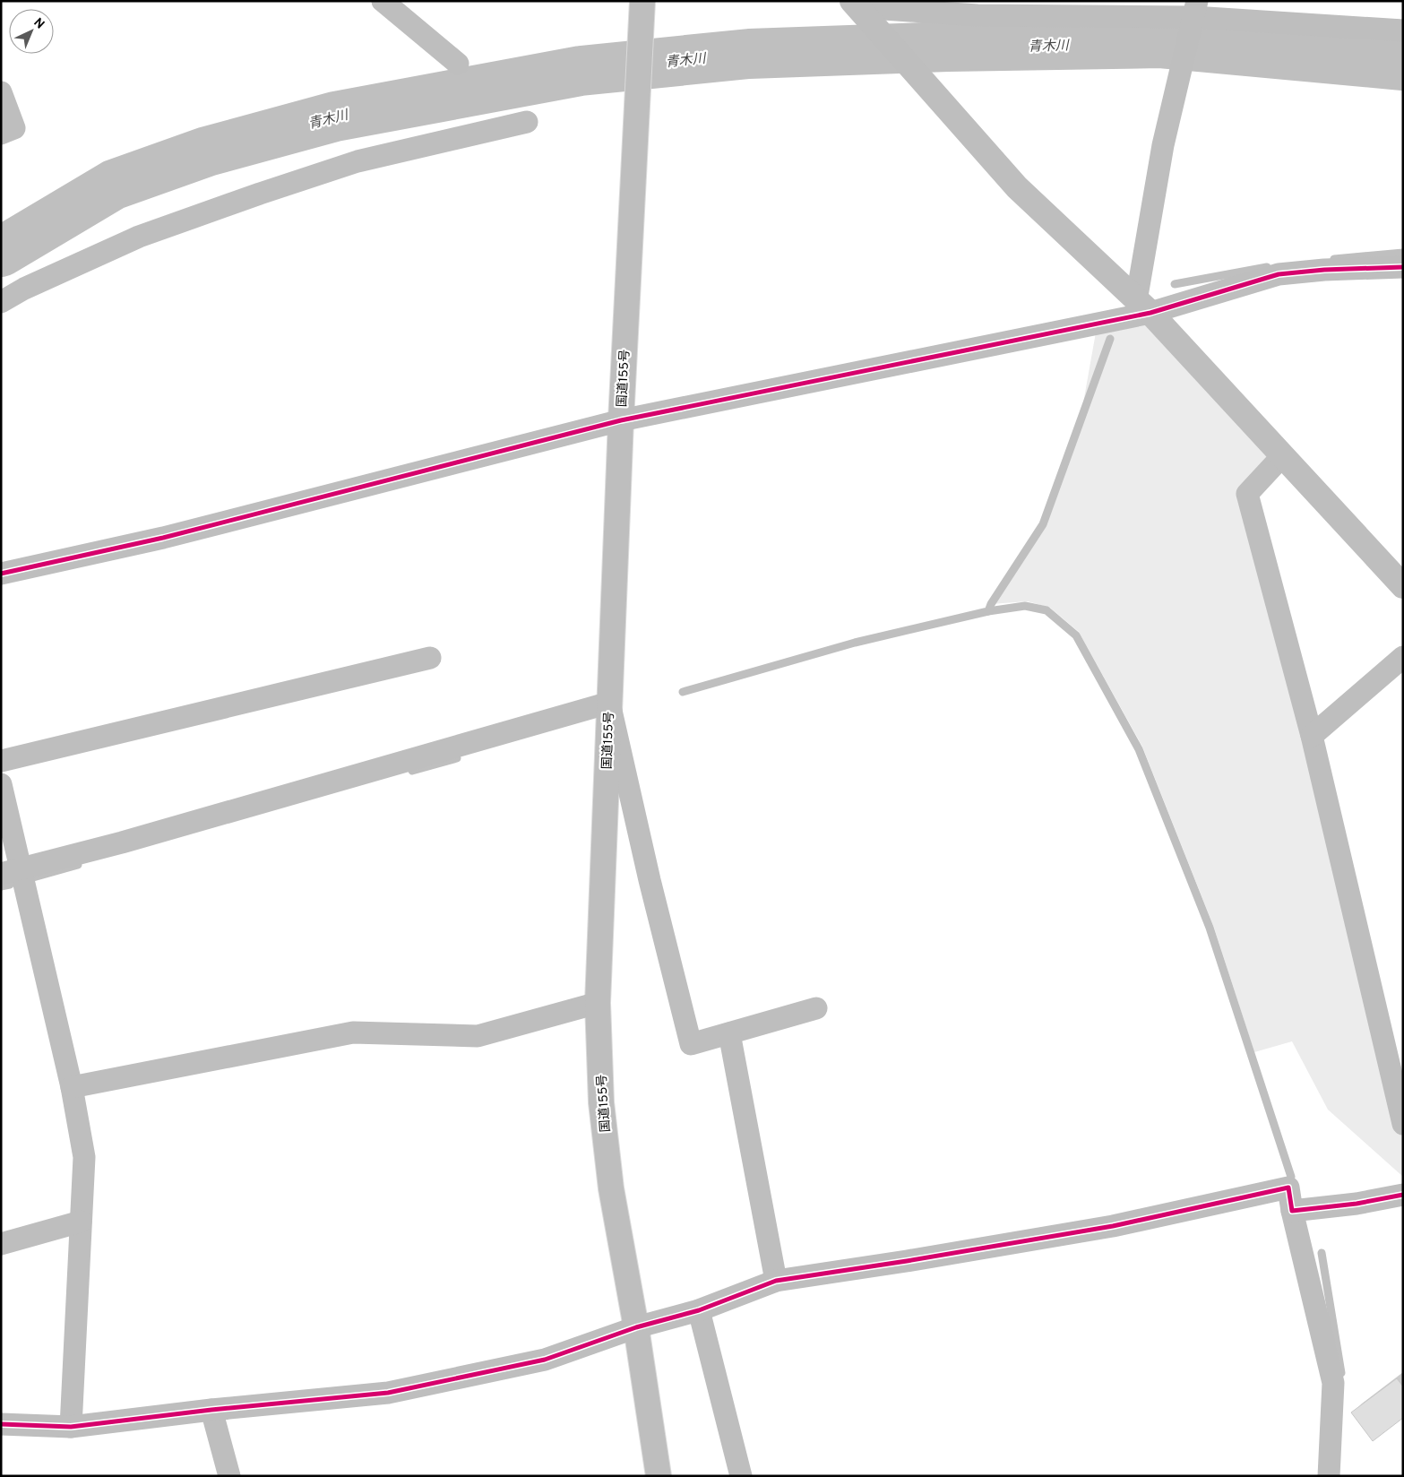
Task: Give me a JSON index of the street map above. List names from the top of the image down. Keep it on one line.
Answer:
{"streets":{"main road":["国道155号"]},"water":["青木川"],"north":"top right"}
